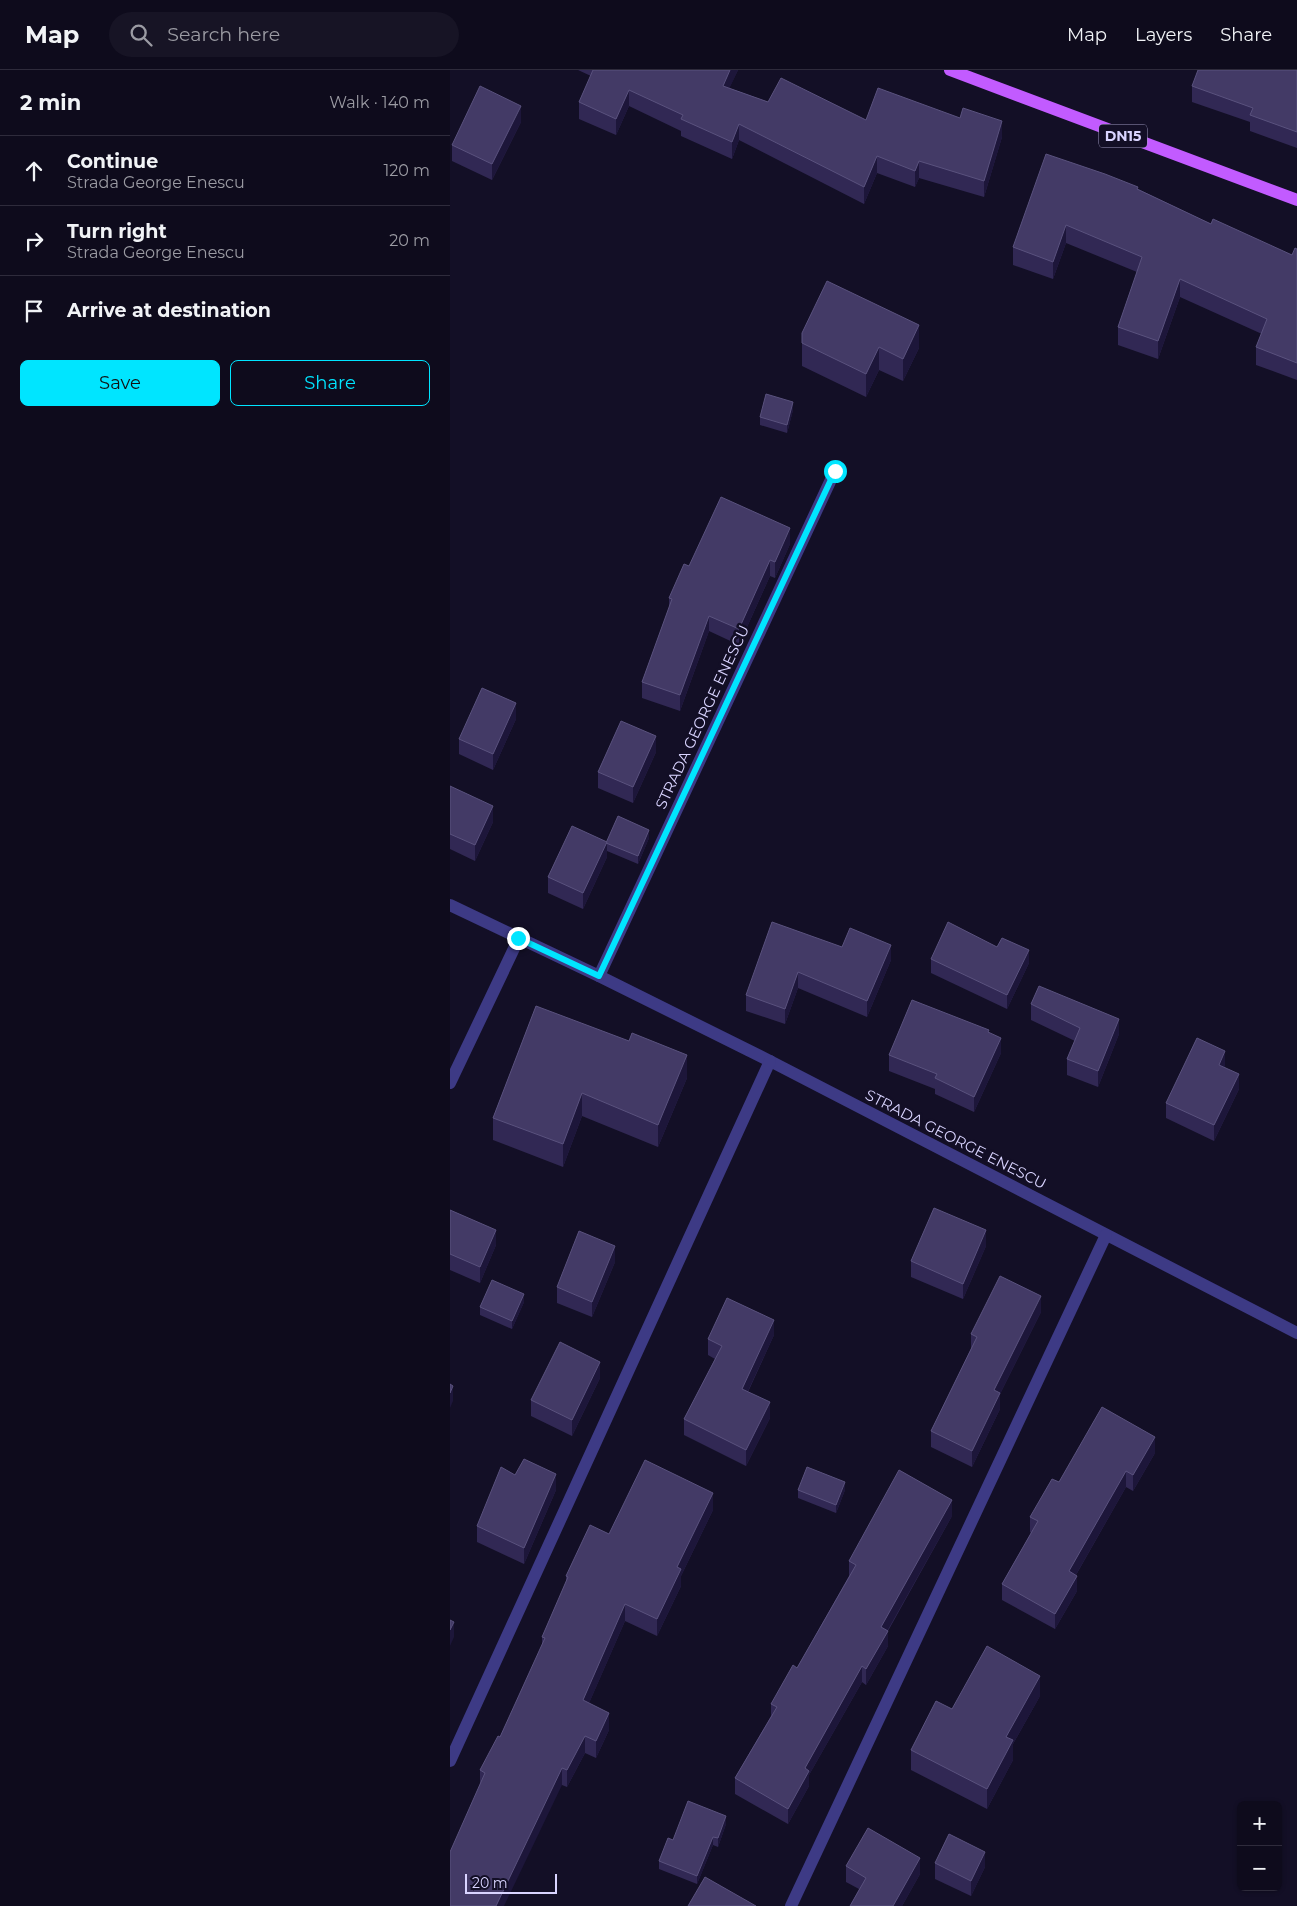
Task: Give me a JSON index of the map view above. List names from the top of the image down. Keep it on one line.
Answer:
{"streets":{"main road":["DN15"],"street":["STRADA GEORGE ENESCU"]},"scale_bar":"20 m","page":{"header":"Map","search":"Search here","nav":["Map","Layers","Share"],"heading":["2 min","Walk · 140 m"],"list":[["Continue","Strada George Enescu","120 m"],["Turn right","Strada George Enescu","20 m"],"Arrive at destination"],"buttons":["Save","Share"],"map_buttons":["+","−"],"scale":"20 m"}}
